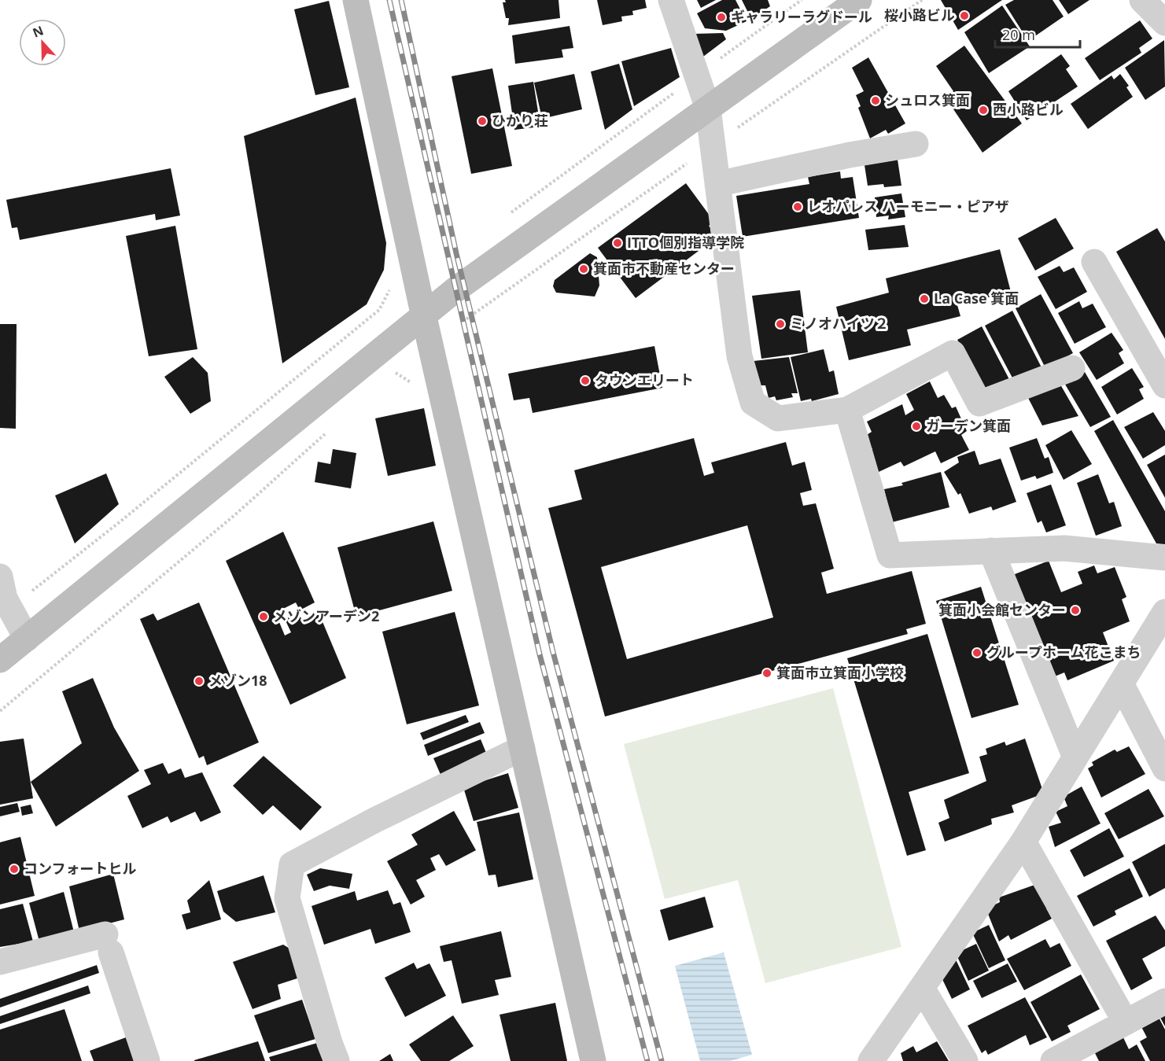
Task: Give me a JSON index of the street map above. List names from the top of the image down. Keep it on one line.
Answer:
{"places":["桜小路ビル","ギャラリーラグドール","シュロス箕面","西小路ビル","ひかり荘","レオパレス ハーモニー・ピアザ","ITTO個別指導学院","箕面市不動産センター","La Case 箕面","ミノオハイツ２","タウンエリート","ガーデン箕面","箕面小会館センター","メゾンアーデン2","グループホーム花こまち","箕面市立箕面小学校","メゾン18","コンフォートヒル"],"scale_bar":"20 m","north":"top"}
